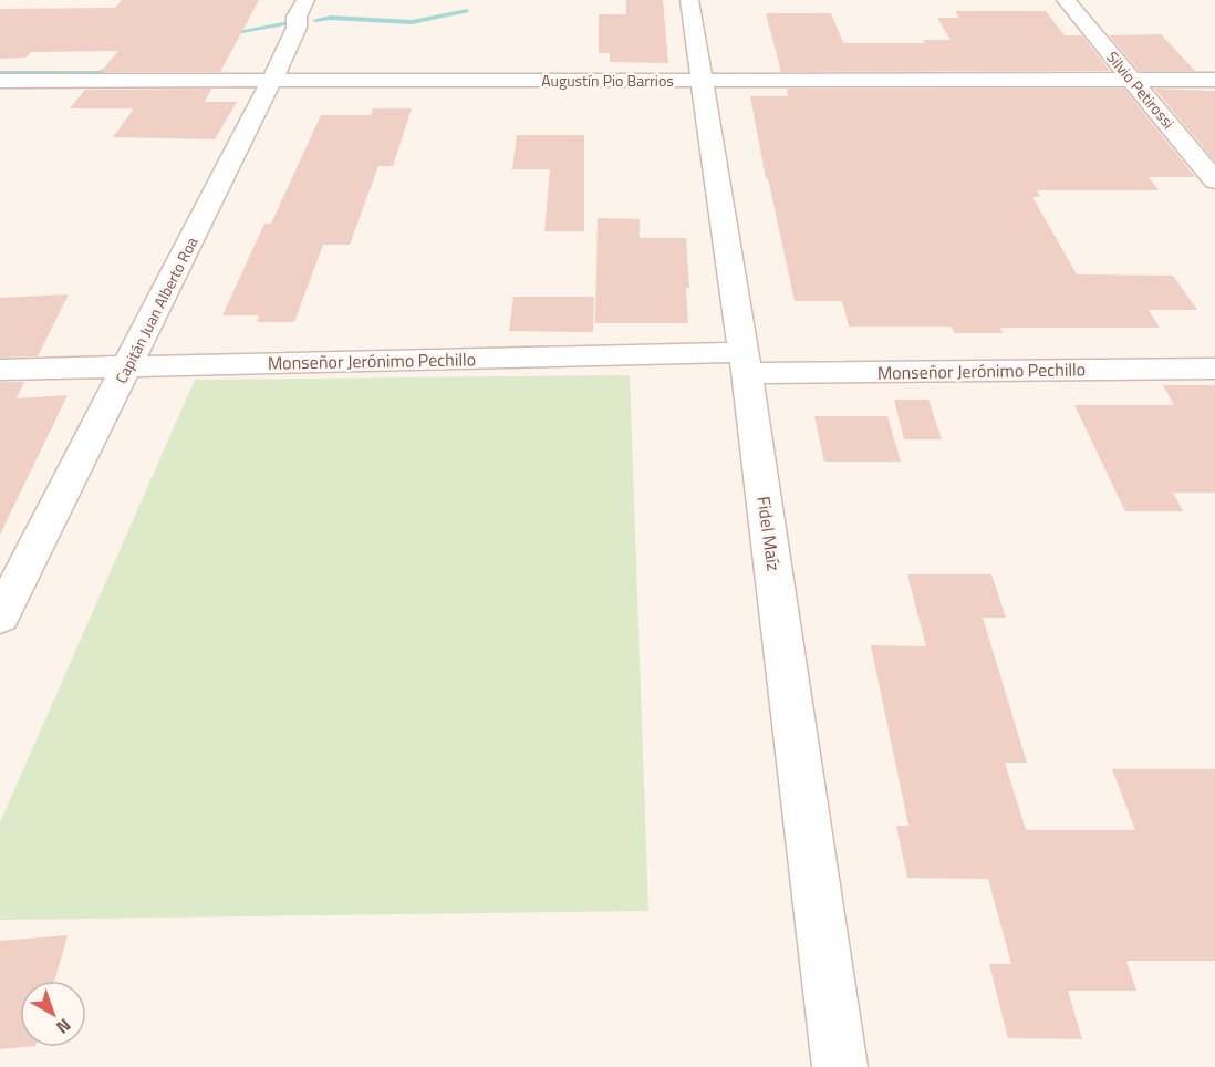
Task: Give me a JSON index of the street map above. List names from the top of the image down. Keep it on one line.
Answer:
{"streets":{"street":["Augustín Pio Barrios","Silvio Petirossi","Capitán Juan Alberto Roa","Monseñor Jerónimo Pechillo","Fidel Maíz"]},"crossings":[["Augustín Pio Barrios","Silvio Petirossi"],["Augustín Pio Barrios","Capitán Juan Alberto Roa"],["Augustín Pio Barrios","Fidel Maíz"],["Capitán Juan Alberto Roa","Monseñor Jerónimo Pechillo"],["Monseñor Jerónimo Pechillo","Fidel Maíz"]],"north":"bottom right"}
